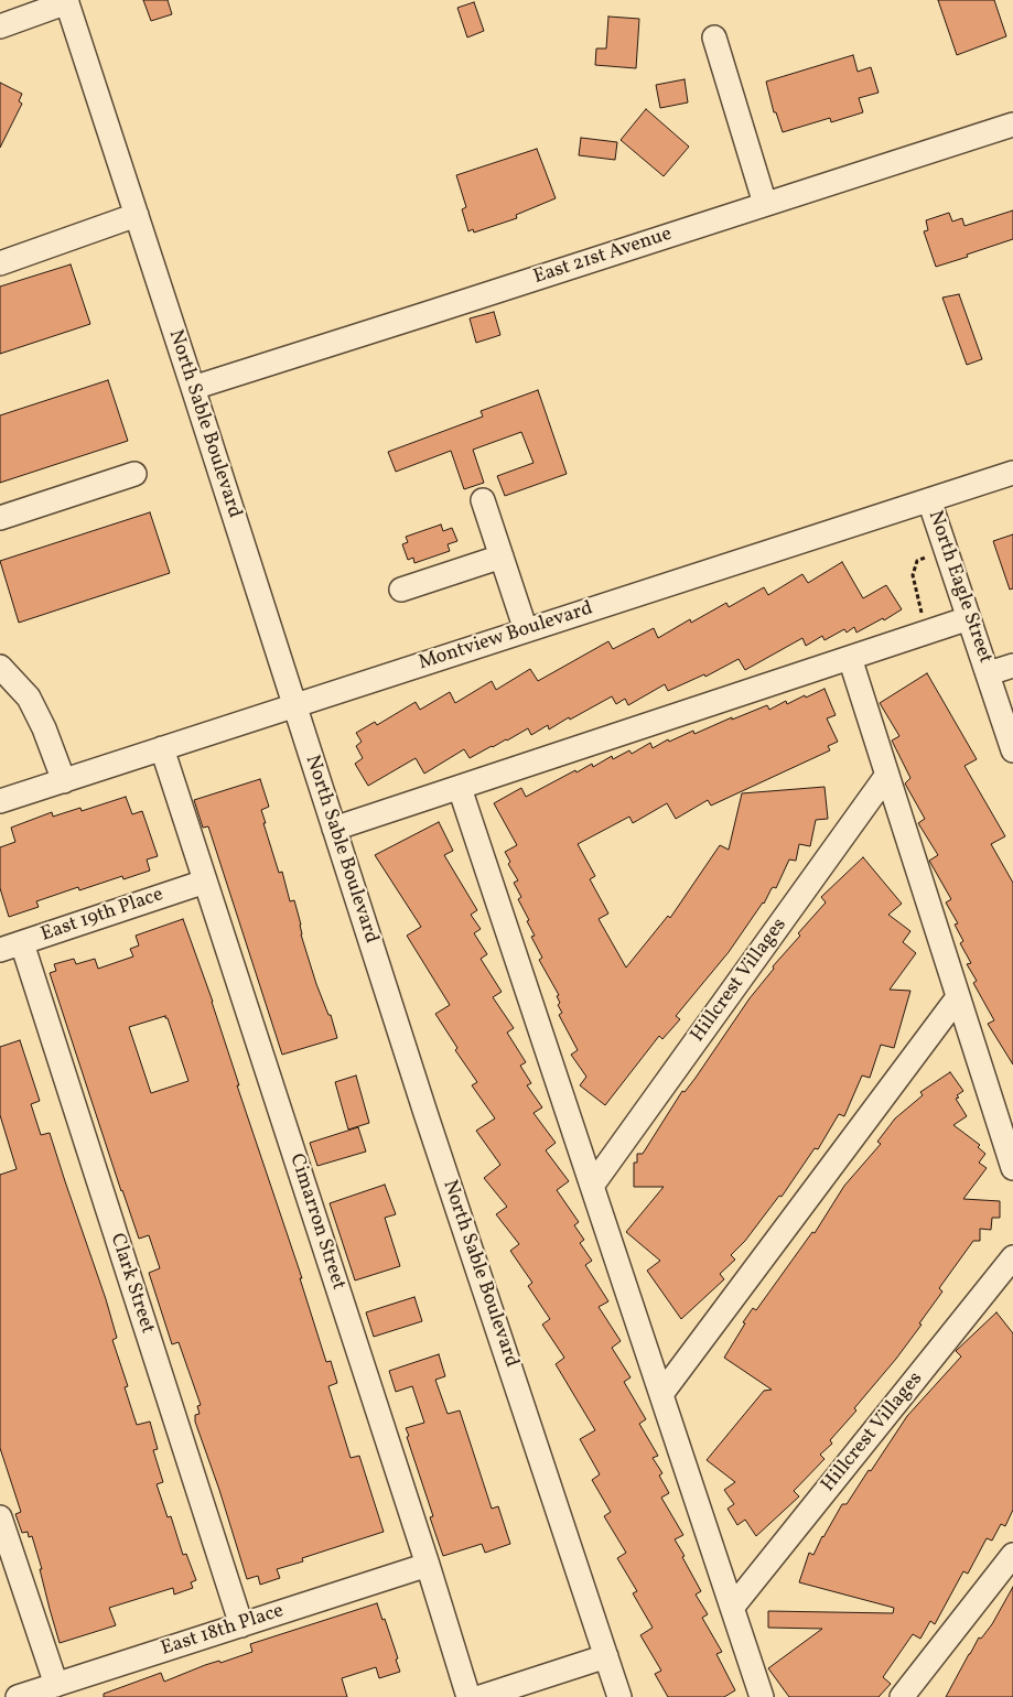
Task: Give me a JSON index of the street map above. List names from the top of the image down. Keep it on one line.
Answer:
{"streets":{"street":["East 21st Avenue","North Sable Boulevard","North Eagle Street","Montview Boulevard","East 19th Place","Hillcrest Villages","Cimarron Street","Clark Street","East 18th Place"]},"crossings":[["East 21st Avenue","North Sable Boulevard"],["North Sable Boulevard","Montview Boulevard"],["North Eagle Street","Montview Boulevard"],["Montview Boulevard","Cimarron Street"],["East 19th Place","Cimarron Street"],["East 19th Place","Clark Street"],["Cimarron Street","East 18th Place"],["Clark Street","East 18th Place"]]}
